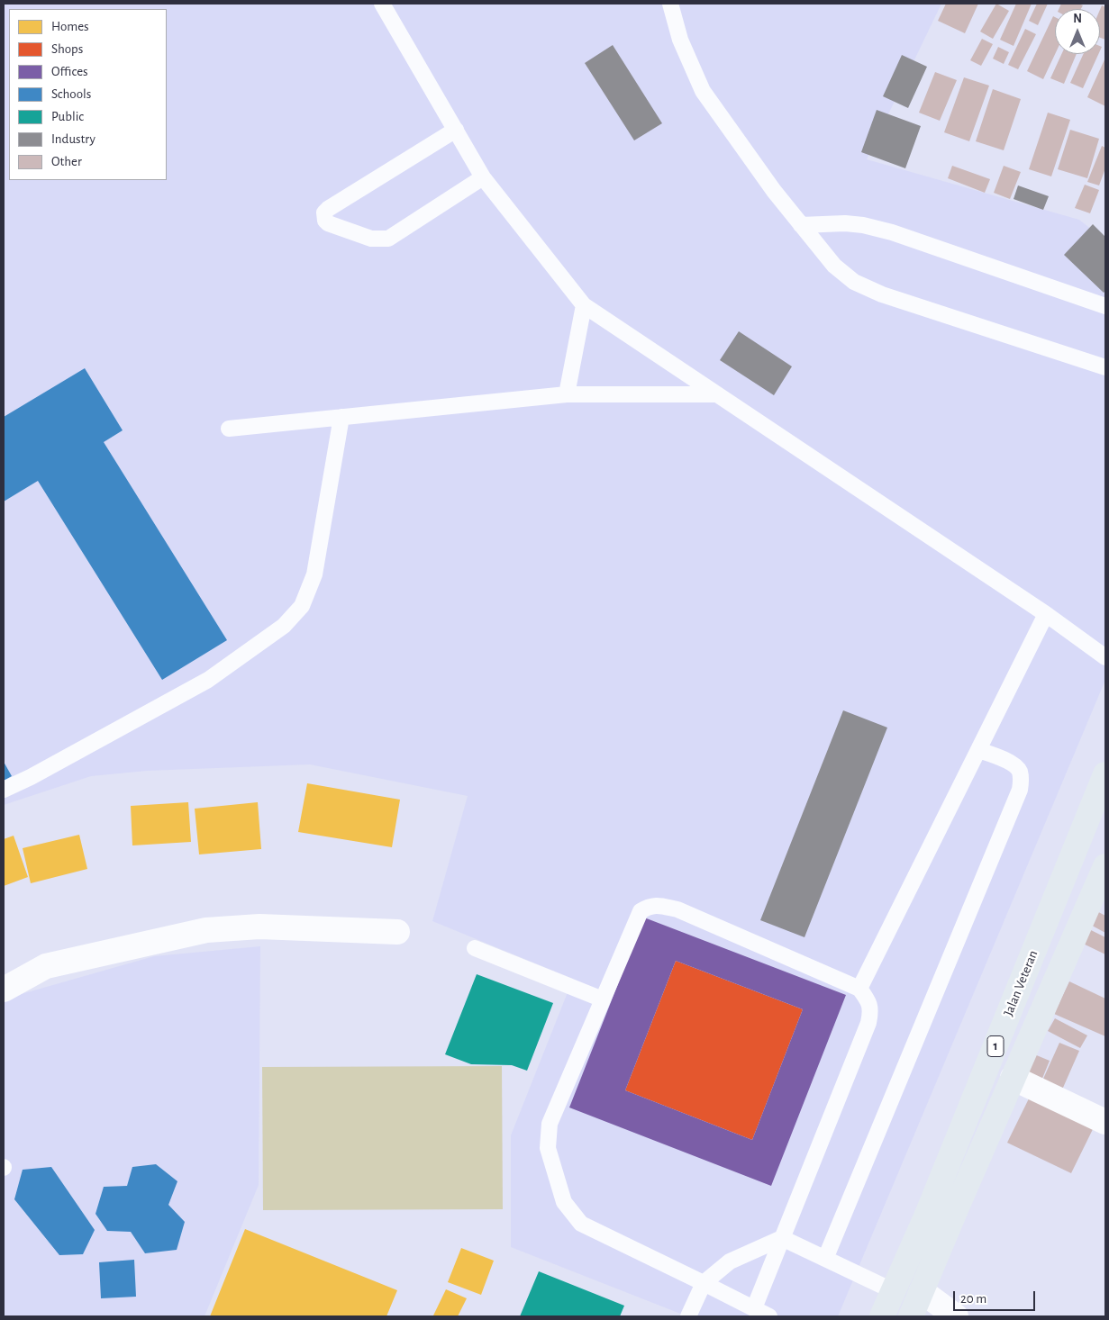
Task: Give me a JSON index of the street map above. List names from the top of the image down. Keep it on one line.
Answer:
{"streets":{"highway":["Jalan Veteran","1"]},"legend":["Homes","Shops","Offices","Schools","Public","Industry","Other"],"scale_bar":"20 m","north":"top"}
